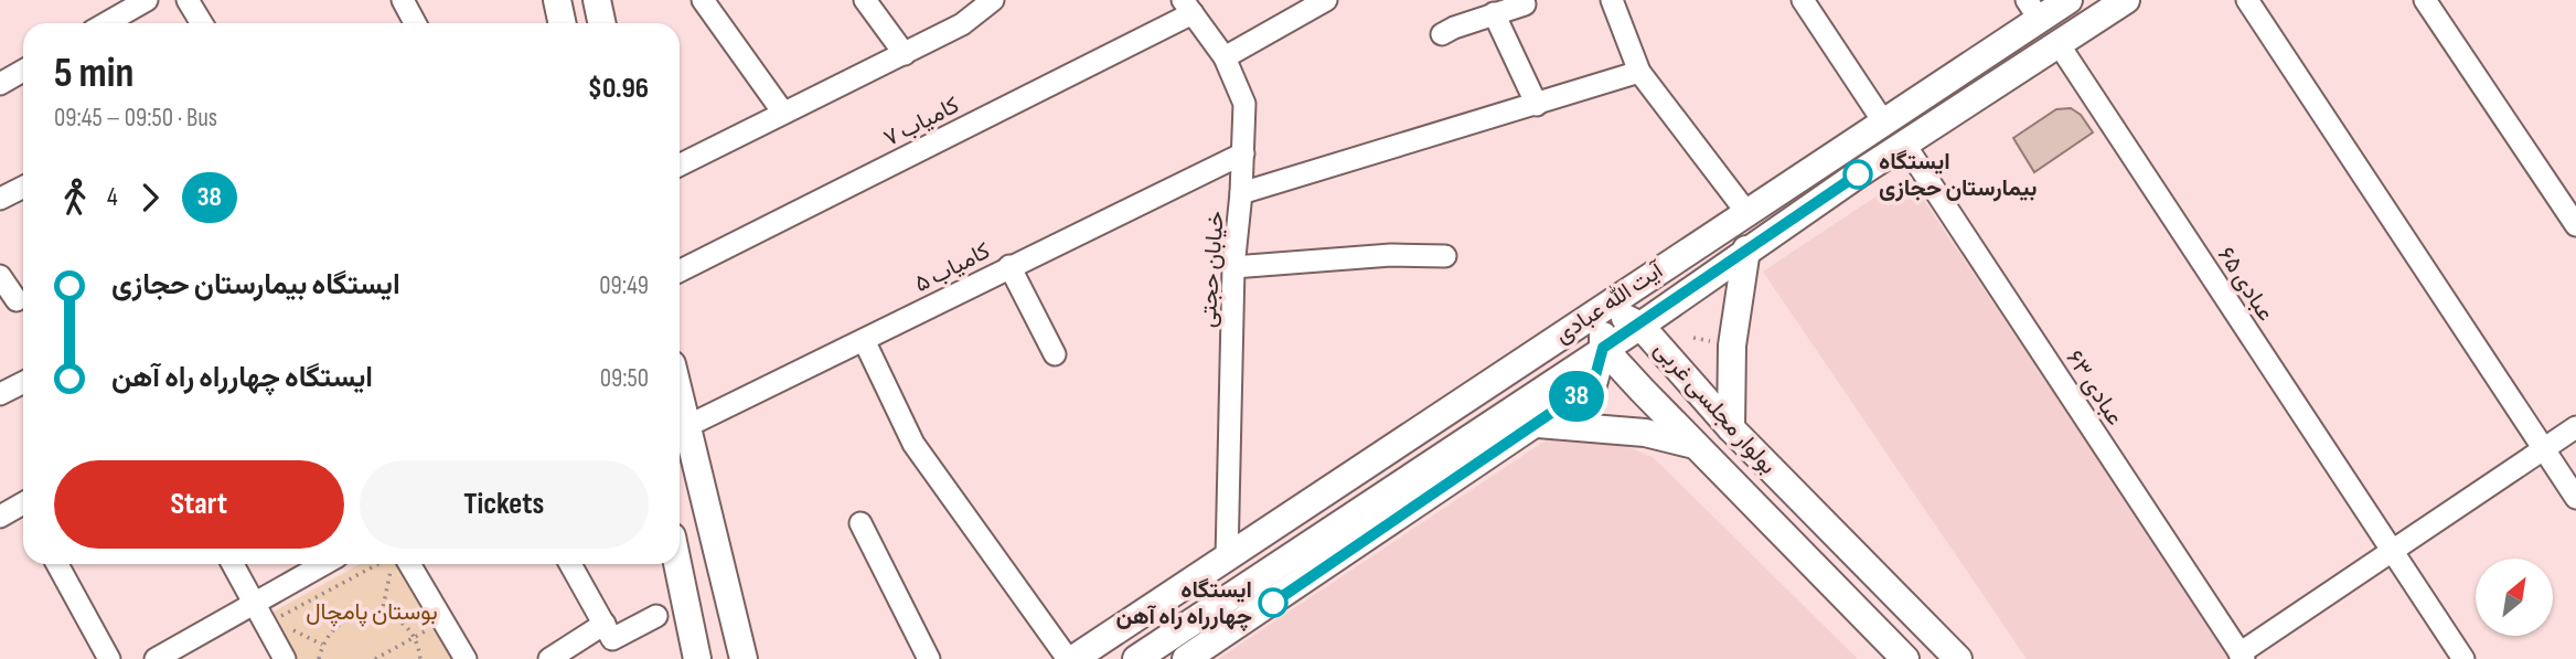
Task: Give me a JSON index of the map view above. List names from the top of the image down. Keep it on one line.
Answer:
{"streets":{"main road":["آیت الله عبادی","بولوار مجلسی غربی"],"street":["کامیاب ۷","کامیاب ۵","خیابان حجتی","عبادی ۶۵","عبادی ۶۳"]},"crossings":[["کامیاب ۷","خیابان حجتی"],["کامیاب ۵","خیابان حجتی"],["خیابان حجتی","آیت الله عبادی"],["عبادی ۶۵","آیت الله عبادی"],["آیت الله عبادی","عبادی ۶۳"],["آیت الله عبادی","بولوار مجلسی غربی"]],"parks":["بوستان پامچال"],"places":["ایستگاه بیمارستان حجازی","ایستگاه چهارراه راه آهن"],"lines":["bus line 38"],"north":"top right","page":{"on_map":"38","heading":["5 min","09:45 – 09:50 · Bus","$0.96"],"legs":["4","38"],"list":[{"name":"ایستگاه بیمارستان حجازی","value":"09:49"},{"name":"ایستگاه چهارراه راه آهن","value":"09:50"}],"buttons":["Start","Tickets"]}}
